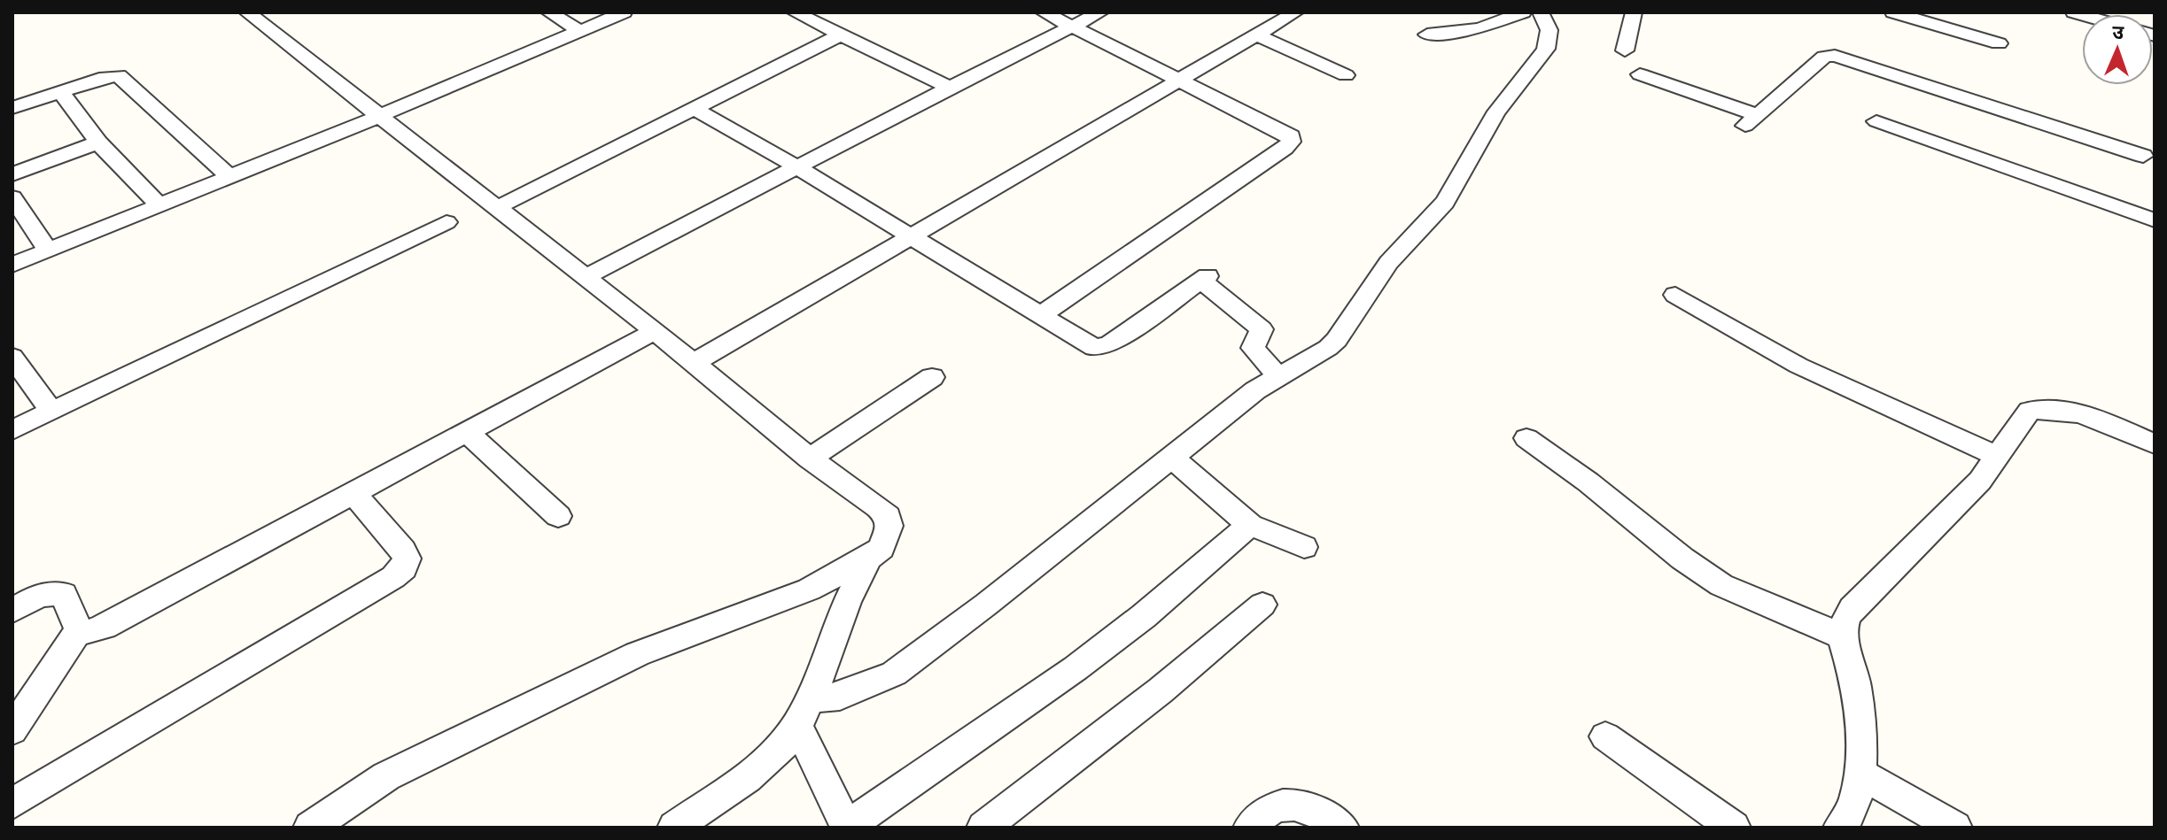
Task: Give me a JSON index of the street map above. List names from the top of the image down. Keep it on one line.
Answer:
{"north":"top"}
